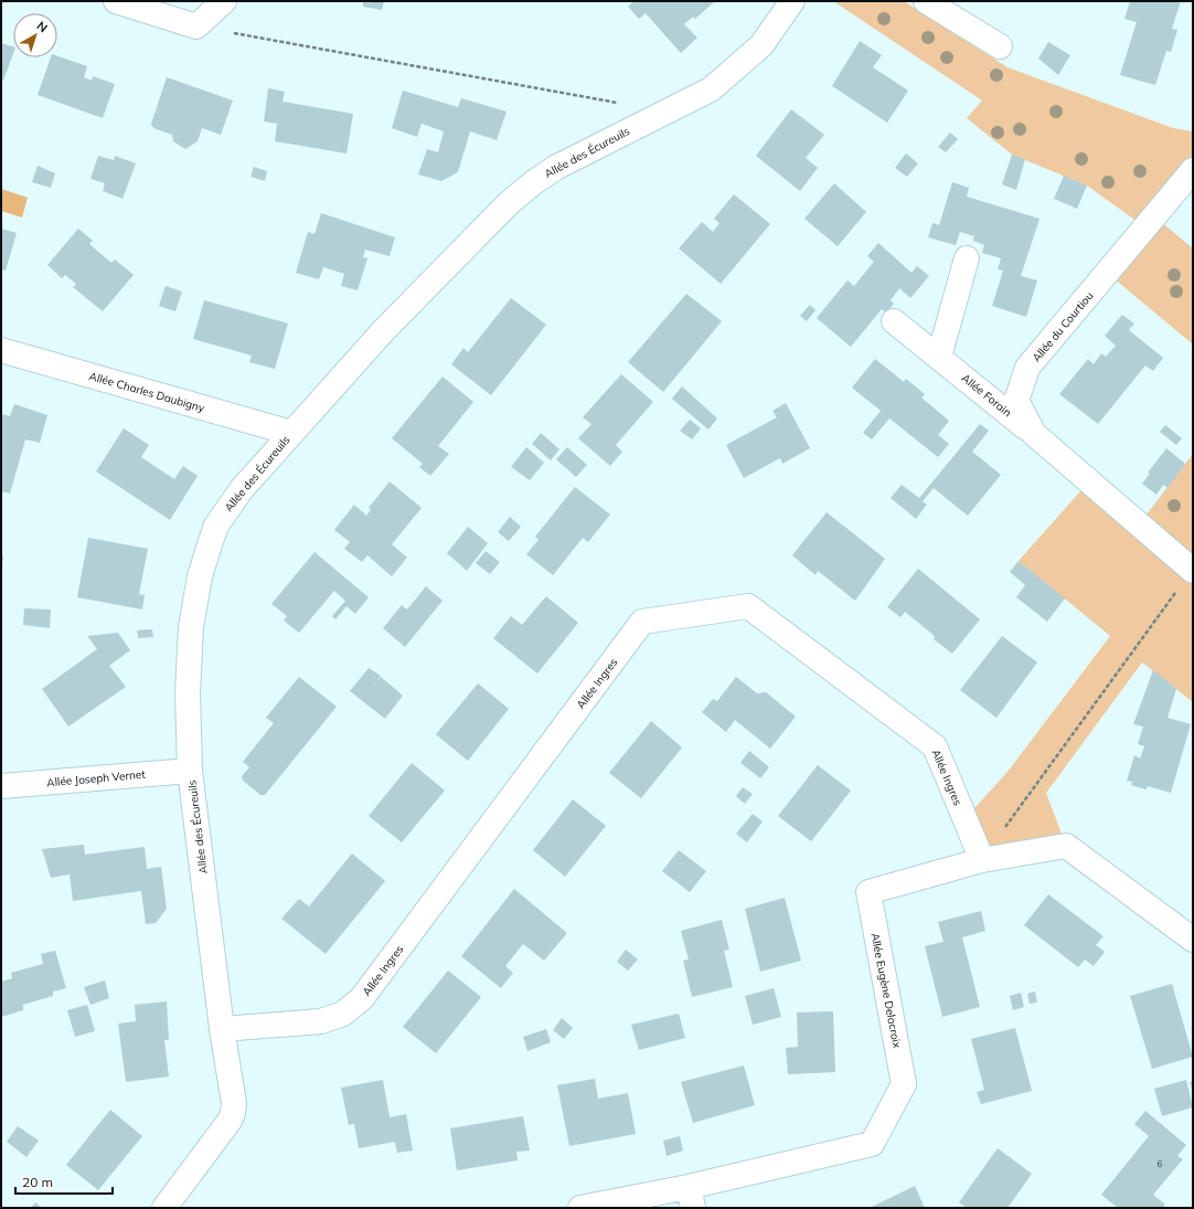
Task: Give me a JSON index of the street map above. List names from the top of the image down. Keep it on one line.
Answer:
{"streets":{"street":["Allée des Écureuils","Allée du Courtiou","Allée Charles Daubigny","Allée Forain","Allée Ingres","Allée Joseph Vernet","Allée Eugène Delacroix"]},"crossings":[["Allée des Écureuils","Allée Charles Daubigny"],["Allée des Écureuils","Allée Ingres"],["Allée des Écureuils","Allée Joseph Vernet"],["Allée du Courtiou","Allée Forain"],["Allée Ingres","Allée Eugène Delacroix"]],"house_numbers":["6"],"scale_bar":"20 m","north":"top right"}
